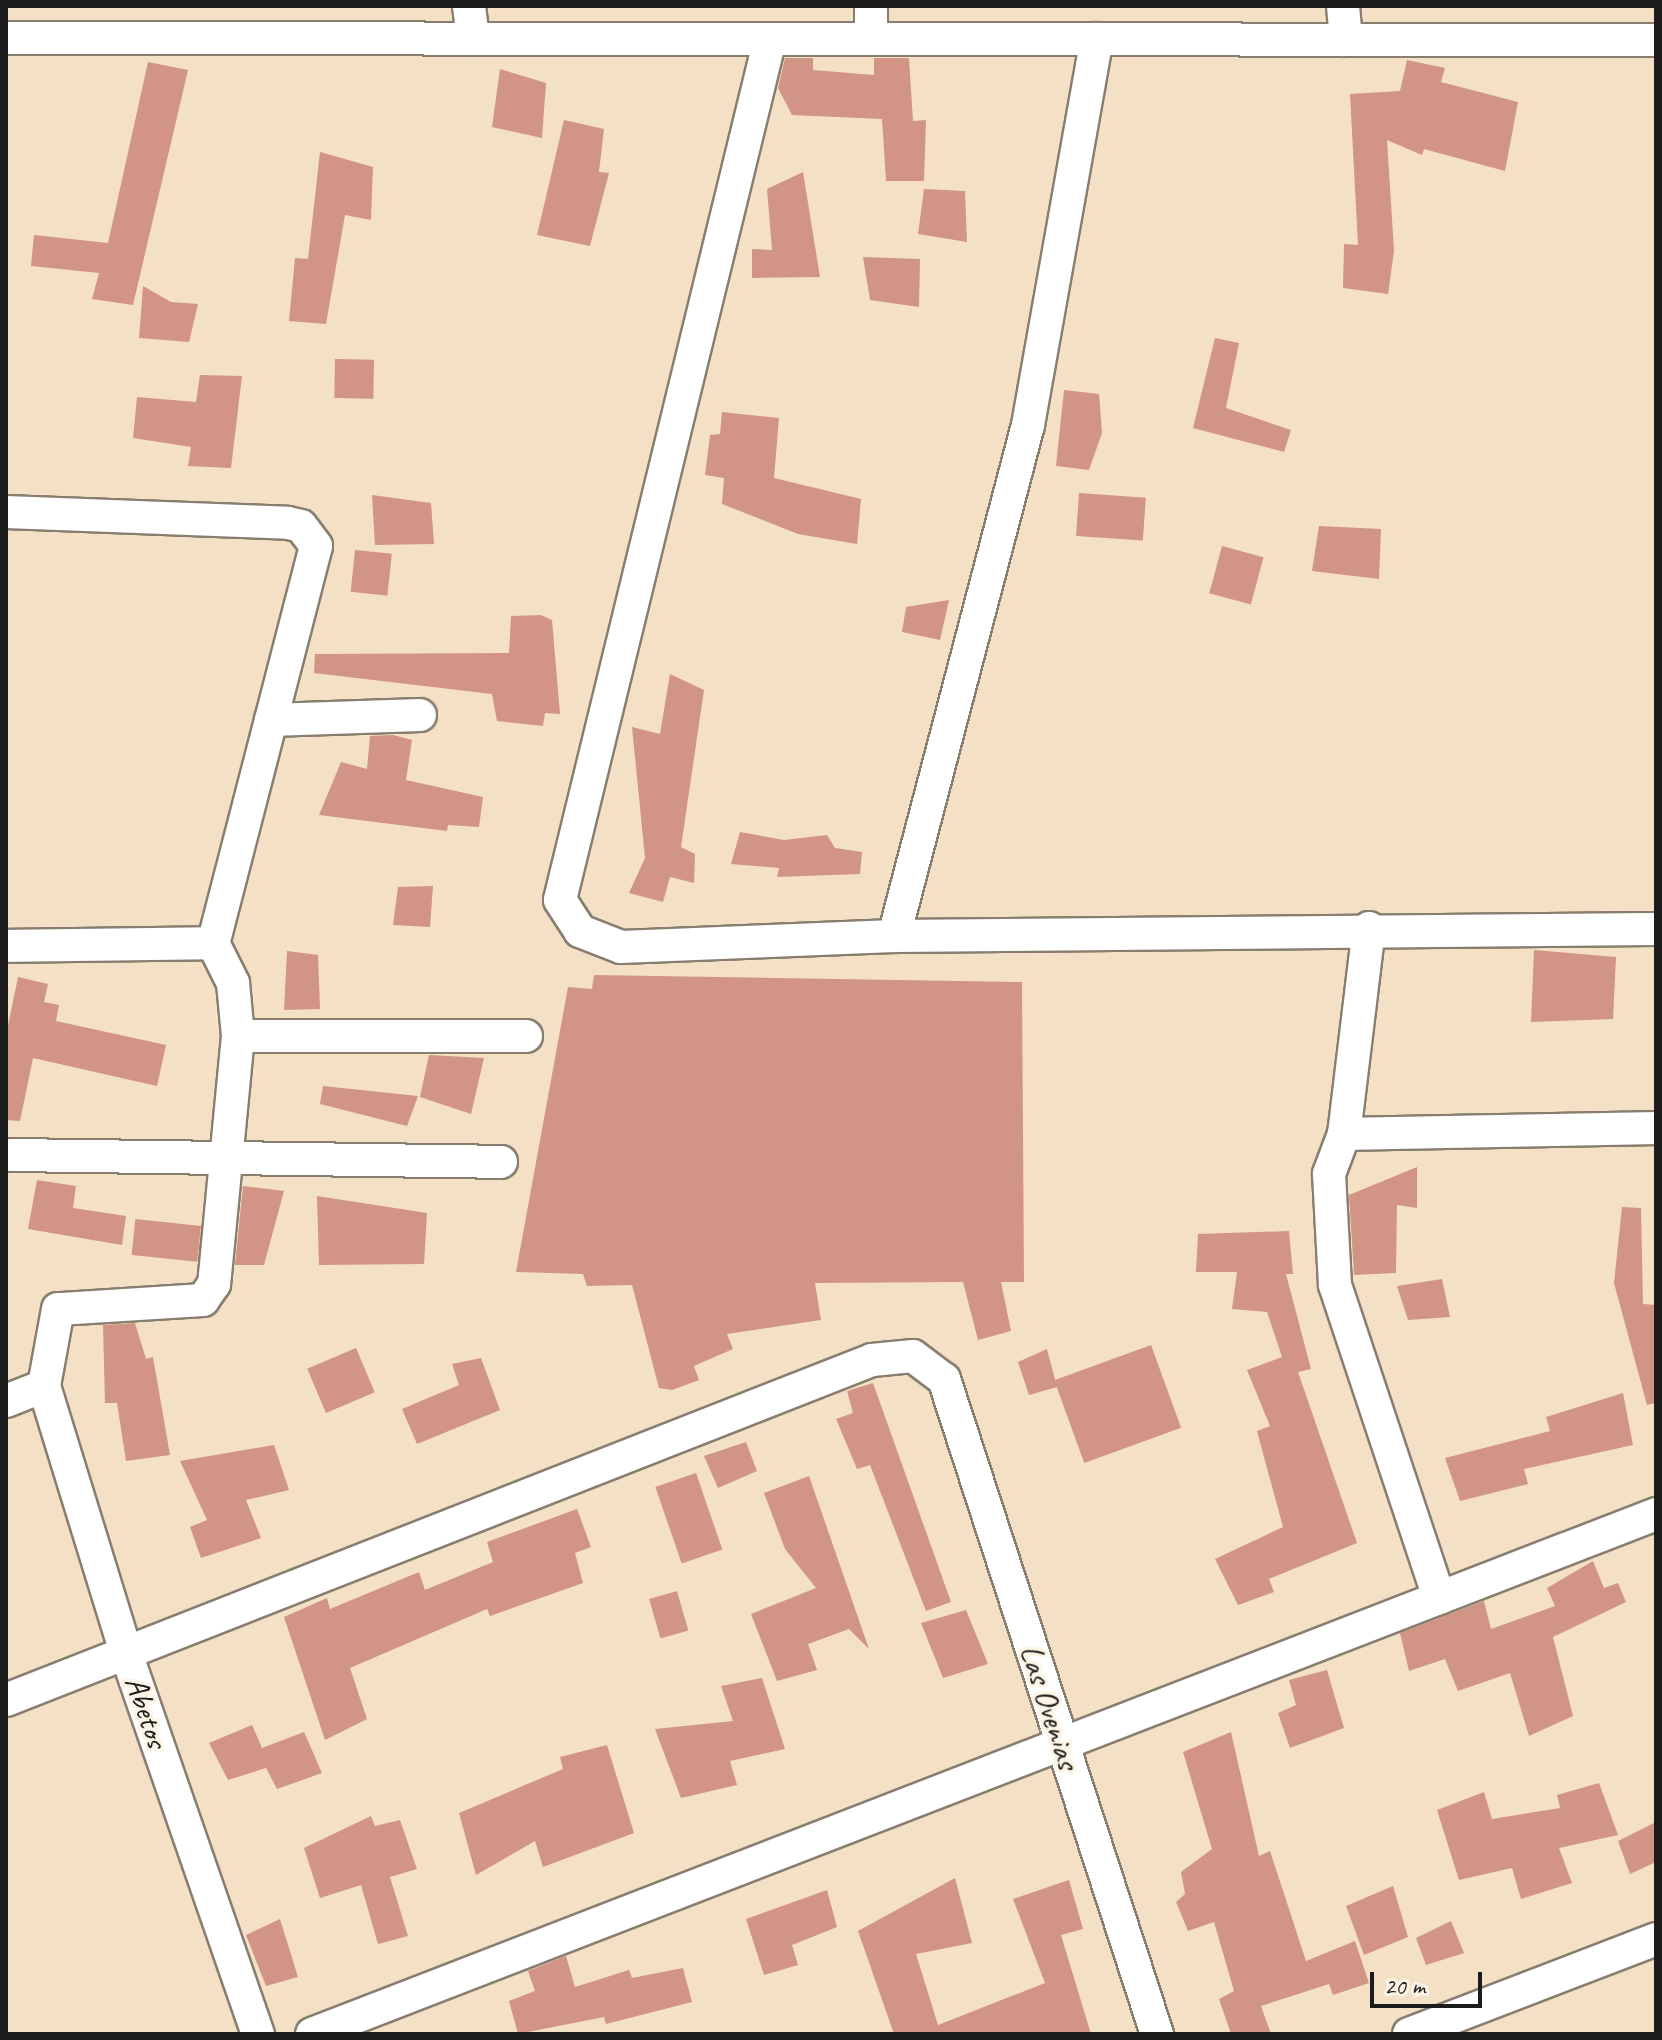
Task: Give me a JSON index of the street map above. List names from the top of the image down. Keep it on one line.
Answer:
{"streets":{"street":["Las Ovenias","Abetos"]},"crossings":[["Las Ovenias","Abetos"]],"scale_bar":"20 m"}
